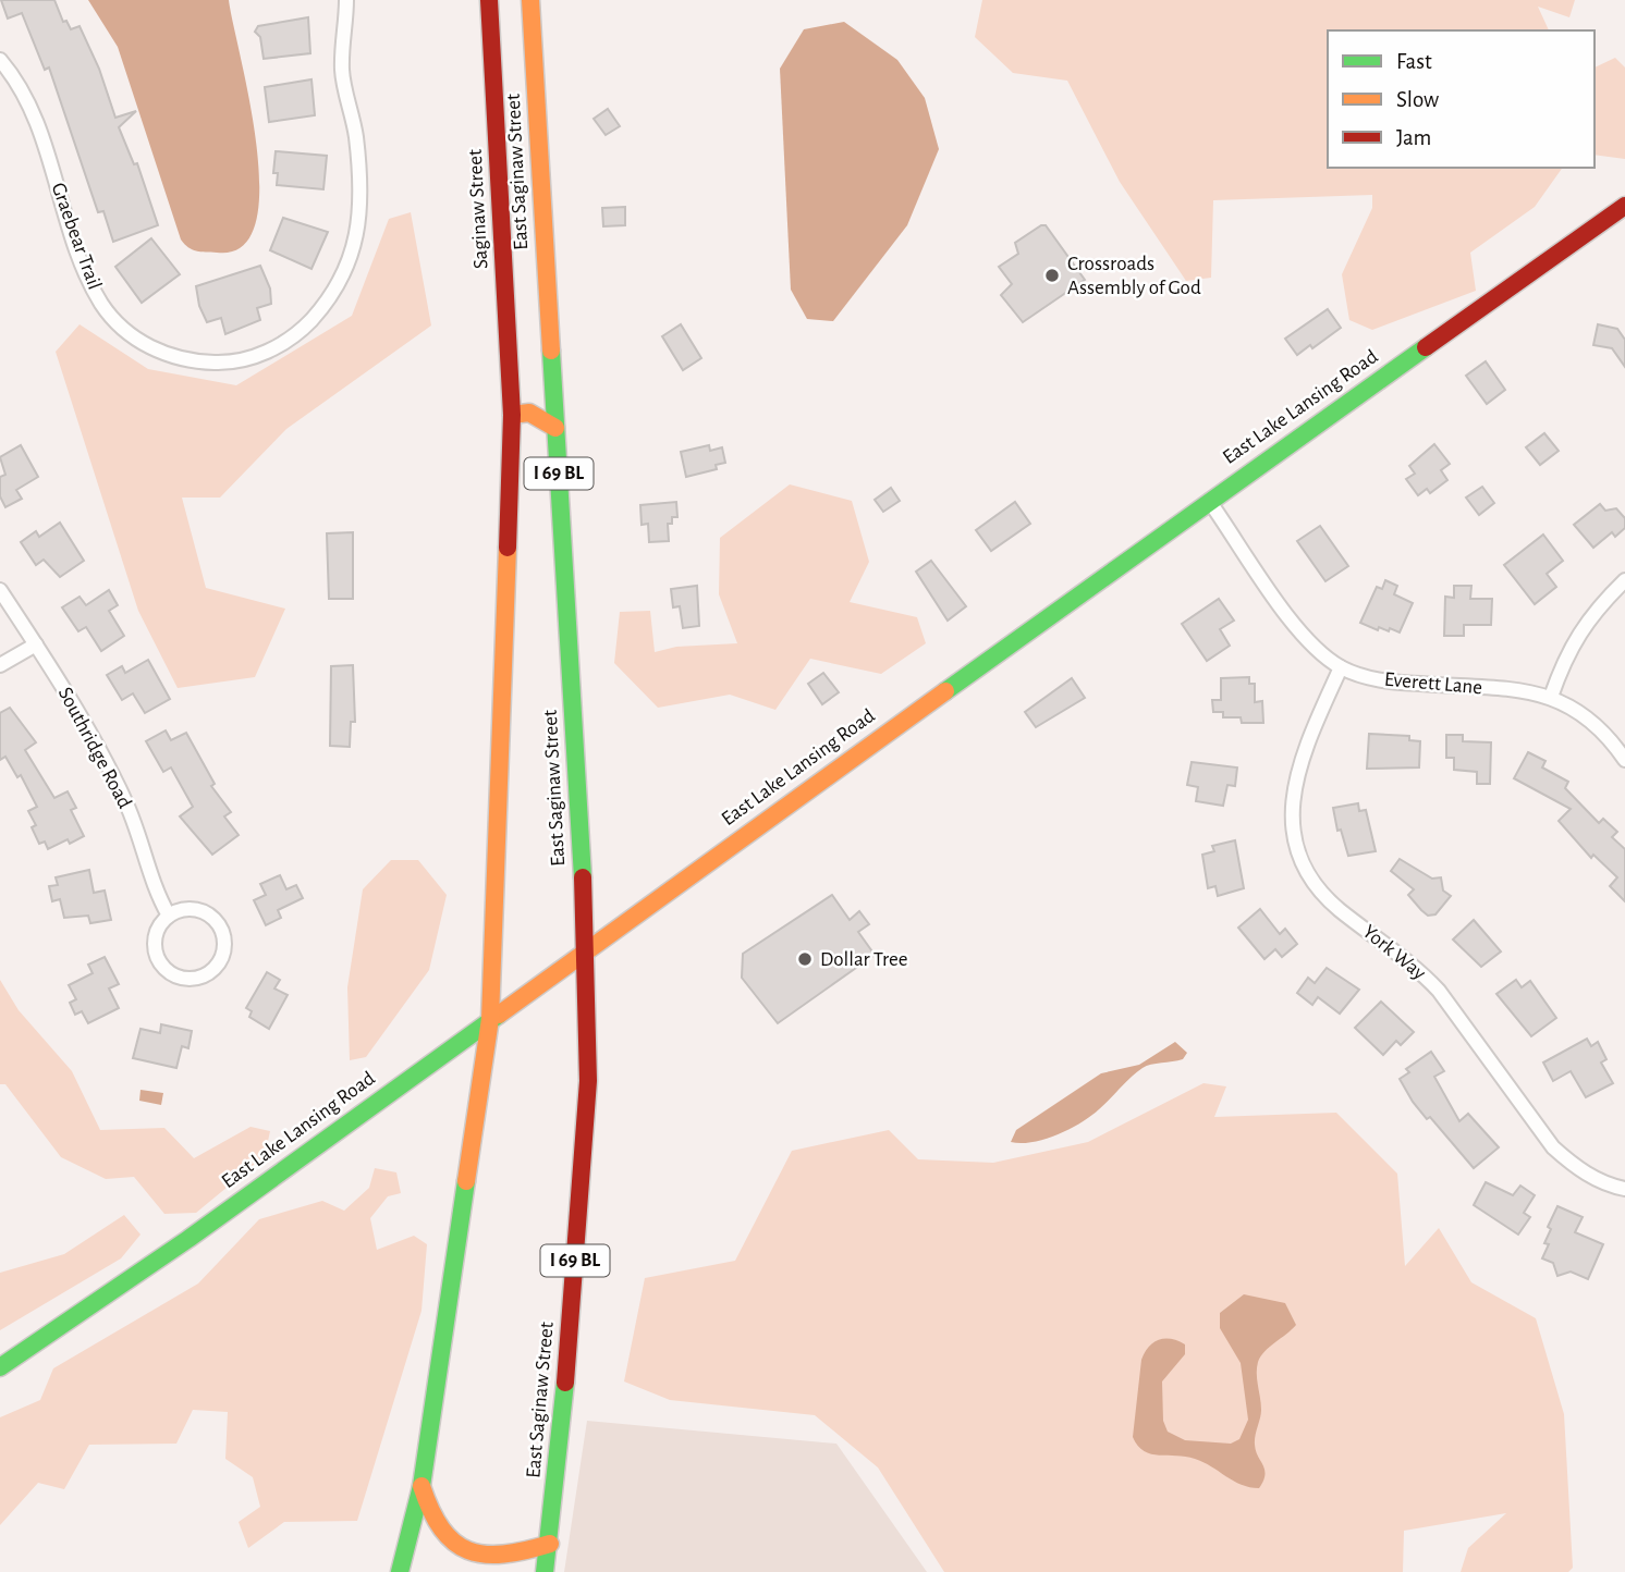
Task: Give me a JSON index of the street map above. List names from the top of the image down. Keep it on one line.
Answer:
{"streets":{"main road":["East Saginaw Street","Saginaw Street","East Lake Lansing Road","I 69 BL"],"street":["Graebear Trail","Everett Lane","Southridge Road","York Way"]},"crossings":[["East Saginaw Street","East Lake Lansing Road"],["Saginaw Street","I 69 BL"],["East Lake Lansing Road","I 69 BL"],["East Lake Lansing Road","Everett Lane"],["Everett Lane","York Way"]],"places":["Crossroads Assembly of God","Dollar Tree"],"legend":["Fast","Slow","Jam"]}
